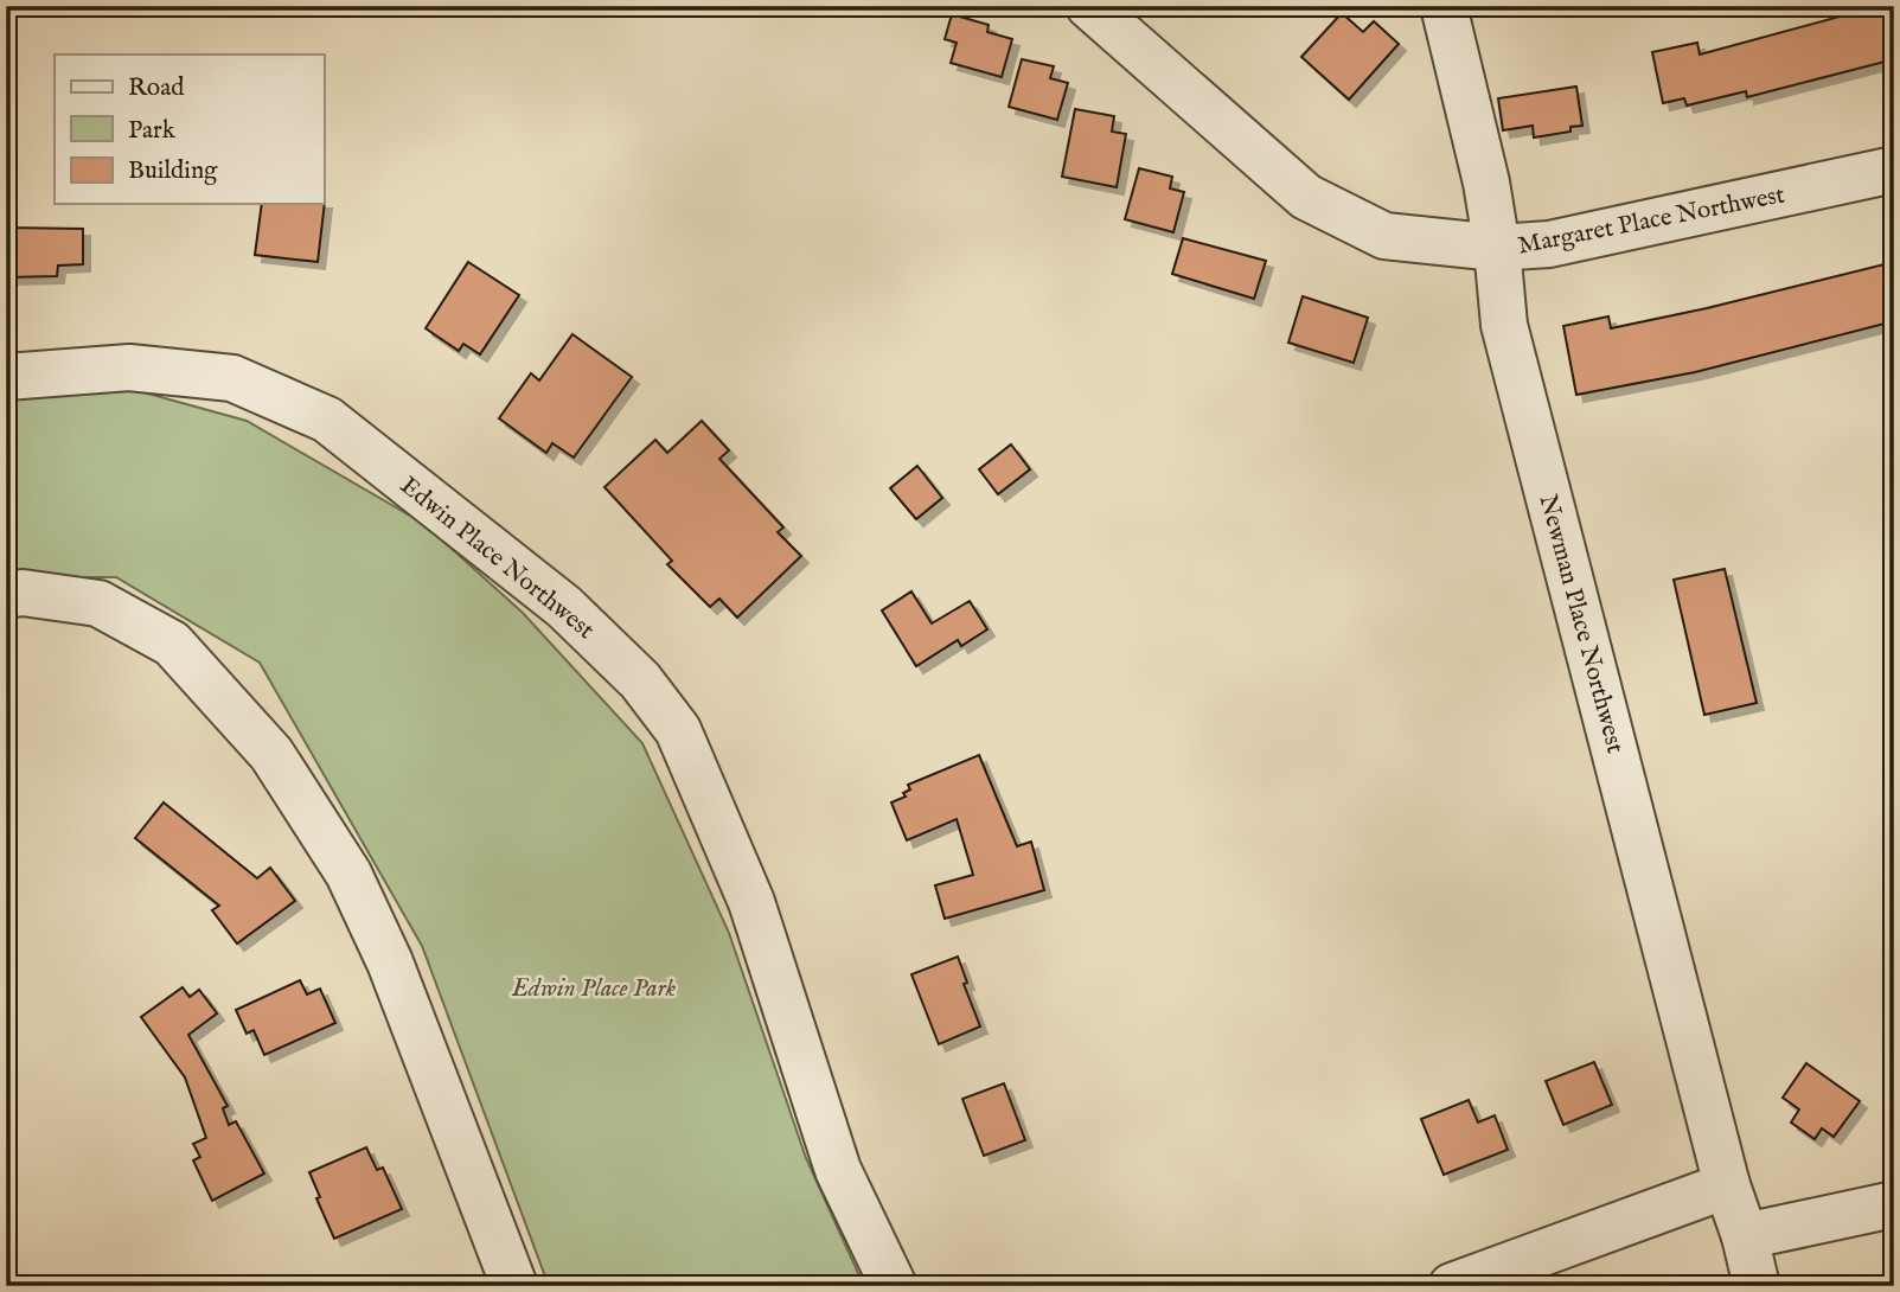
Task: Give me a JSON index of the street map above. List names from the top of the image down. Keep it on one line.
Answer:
{"streets":{"street":["Margaret Place Northwest","Edwin Place Northwest","Newman Place Northwest"]},"crossings":[["Margaret Place Northwest","Newman Place Northwest"]],"parks":["Edwin Place Park"],"legend":["Road","Park","Building"]}
